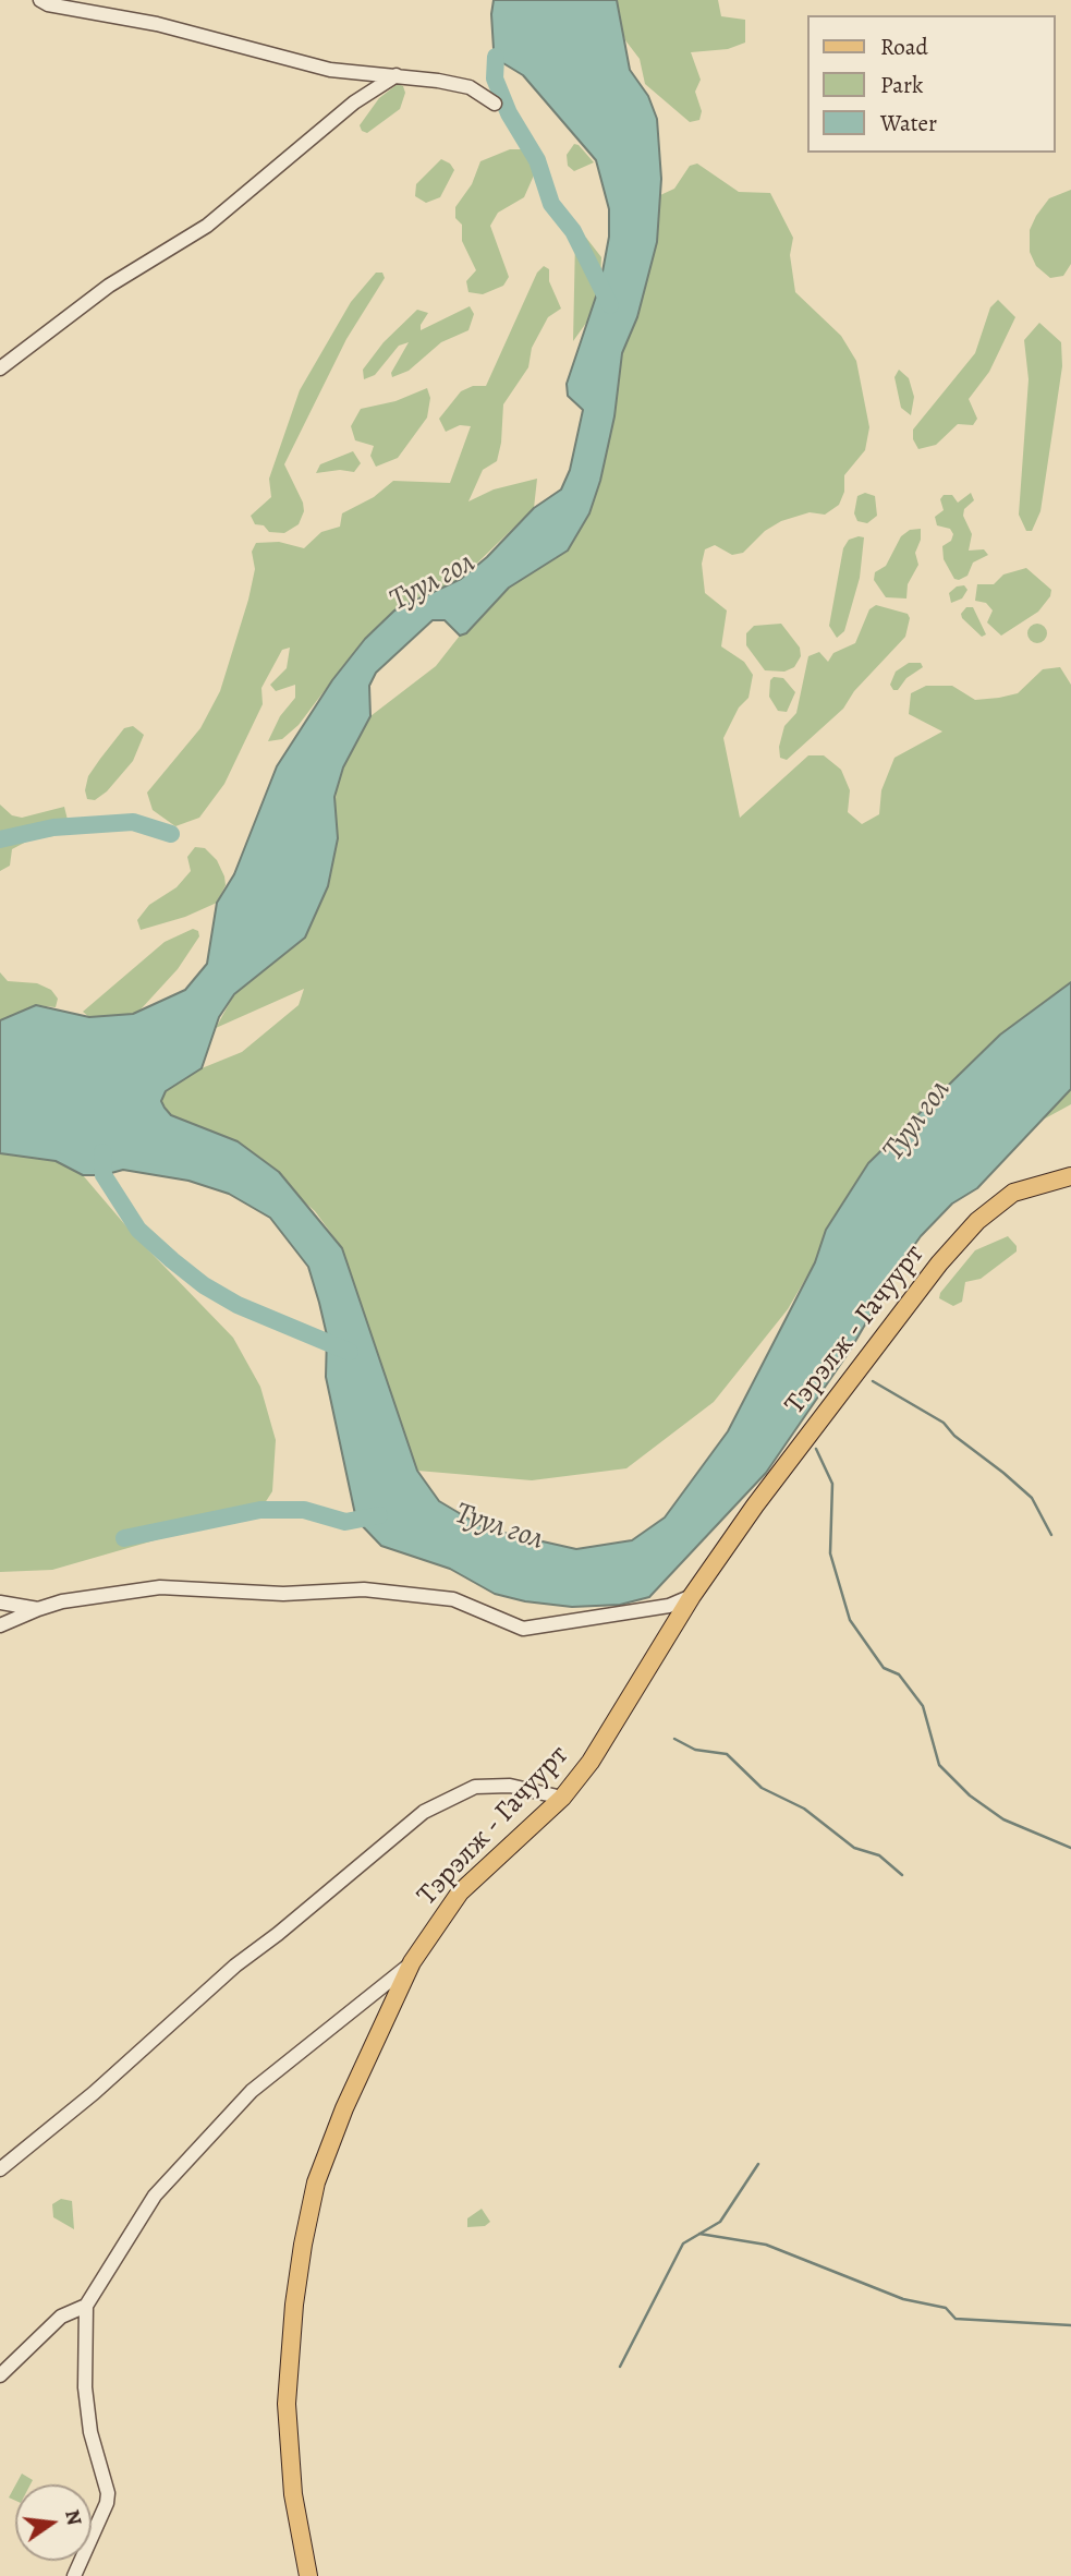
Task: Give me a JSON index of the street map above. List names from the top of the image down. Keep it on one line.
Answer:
{"streets":{"main road":["Тэрэлж - Гачуурт"]},"water":["Туул гол"],"legend":["Road","Park","Water"],"north":"right"}
